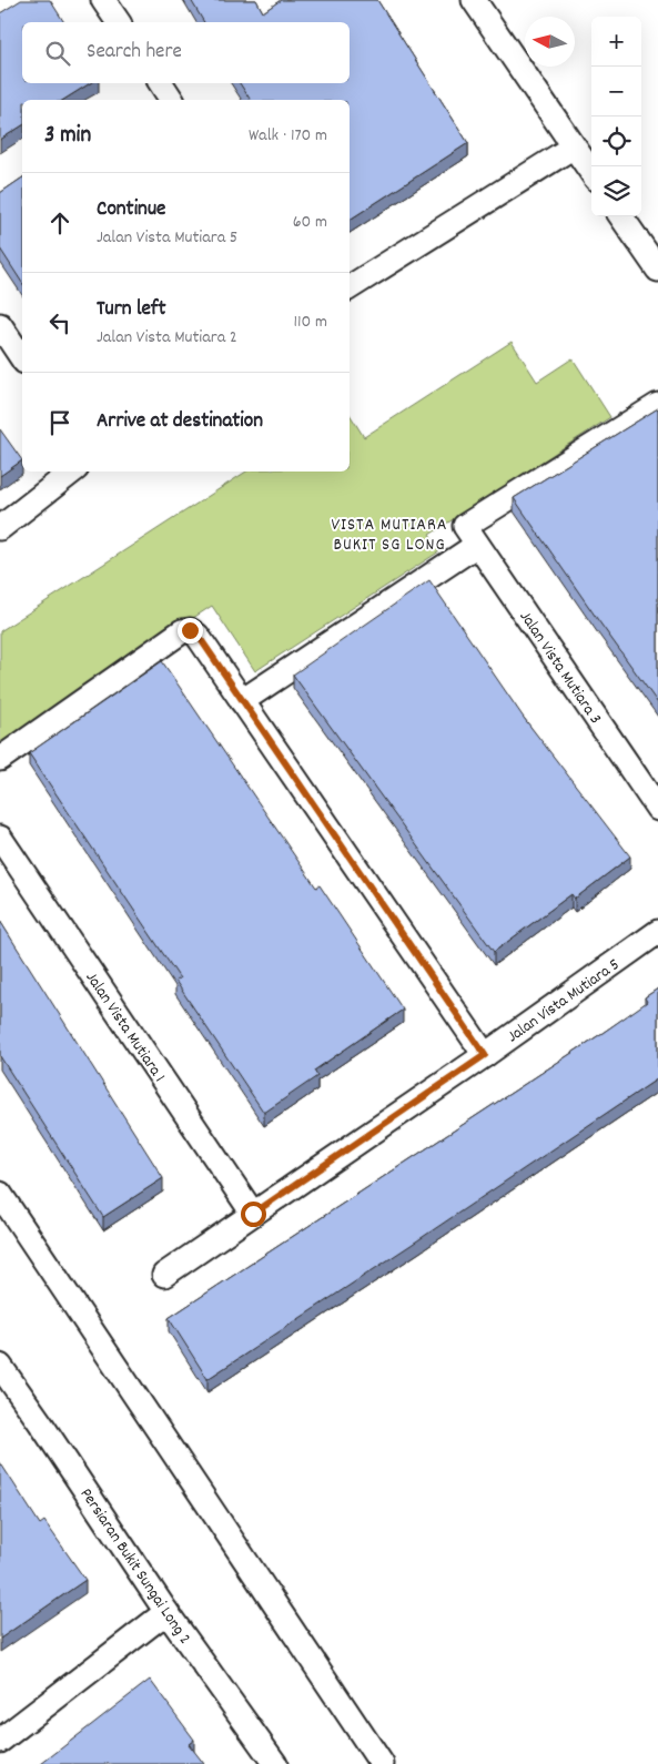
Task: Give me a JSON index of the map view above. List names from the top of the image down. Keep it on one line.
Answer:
{"streets":{"street":["Jalan Vista Mutiara 3","Jalan Vista Mutiara 5","Jalan Vista Mutiara 1","Persiaran Bukit Sungai Long 2"]},"crossings":[["Jalan Vista Mutiara 5","Jalan Vista Mutiara 1"]],"districts":["VISTA MUTIARA BUKIT SG LONG"],"north":"left","page":{"map_buttons":["+","−"],"search":"Search here","heading":["3 min","Walk · 170 m"],"list":[["Continue","Jalan Vista Mutiara 5","60 m"],["Turn left","Jalan Vista Mutiara 2","110 m"],"Arrive at destination"]}}
